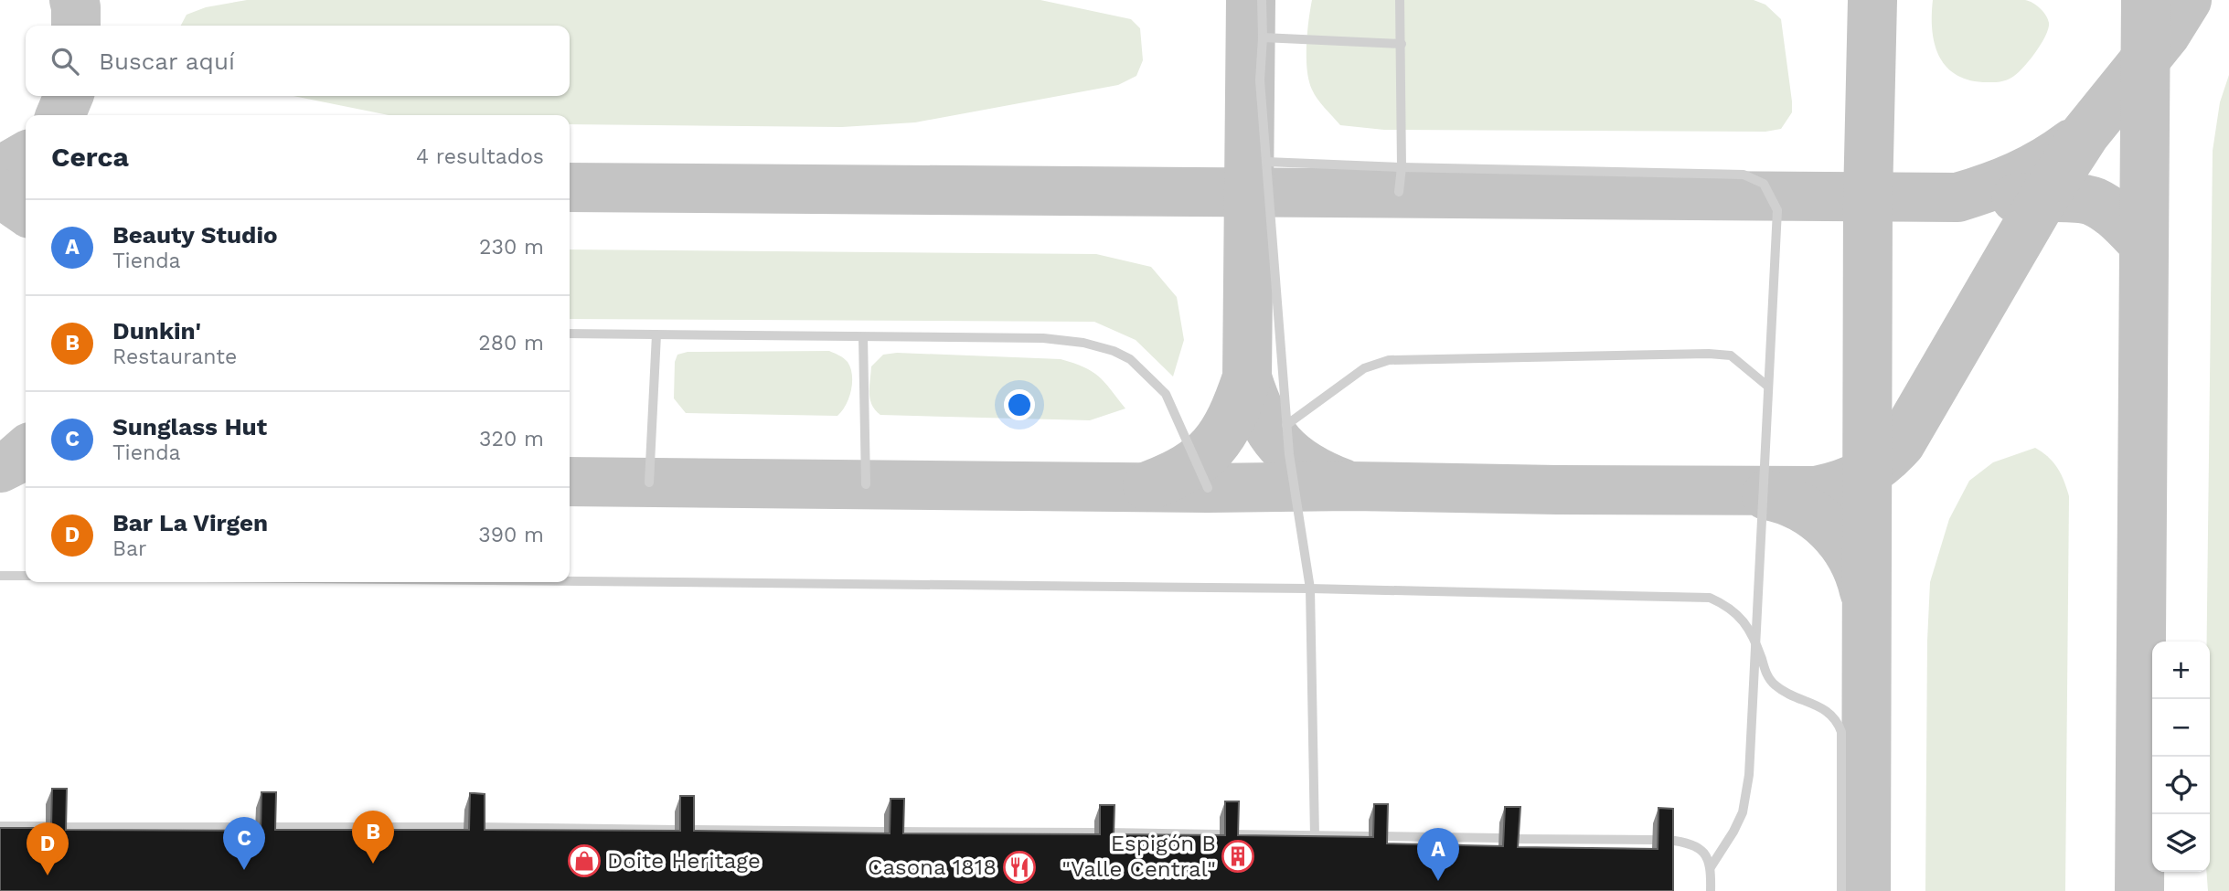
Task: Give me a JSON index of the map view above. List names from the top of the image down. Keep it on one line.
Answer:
{"places":{"building":["Espigón B \"Valle Central\""],"shop":["Doite Heritage"],"restaurant":["Casona 1818"]},"page":{"search":"Buscar aquí","heading":["Cerca","4 resultados"],"list":[{"mark":"A","name":"Beauty Studio","note":"Tienda","value":"230 m"},{"mark":"B","name":"Dunkin'","note":"Restaurante","value":"280 m"},{"mark":"C","name":"Sunglass Hut","note":"Tienda","value":"320 m"},{"mark":"D","name":"Bar La Virgen","note":"Bar","value":"390 m"}],"map_buttons":["+","−"],"pins":["B","C","D","A"]}}
